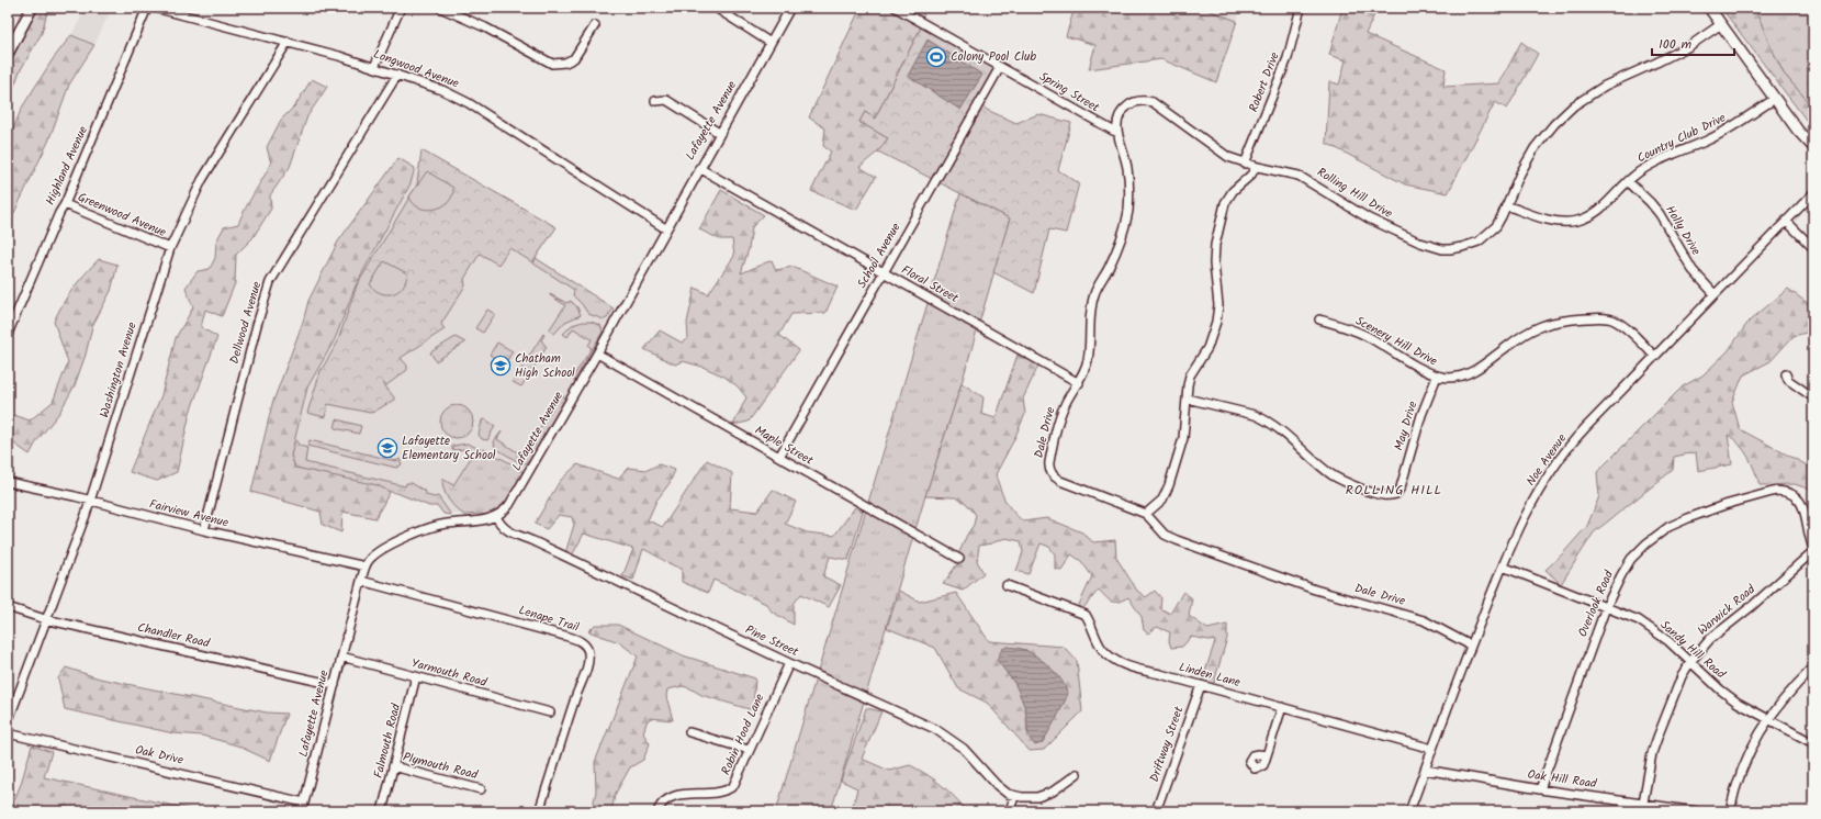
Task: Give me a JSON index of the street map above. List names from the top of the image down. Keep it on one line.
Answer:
{"streets":{"street":["Longwood Avenue","Robert Drive","Spring Street","Lafayette Avenue","Country Club Drive","Highland Avenue","Rolling Hill Drive","Greenwood Avenue","Holly Drive","School Avenue","Floral Street","Dellwood Avenue","Scenery Hill Drive","Washington Avenue","May Drive","Dale Drive","Maple Street","Noe Avenue","Fairview Avenue","Overlook Road","Warwick Road","Lenape Trail","Chandler Road","Pine Street","Sandy Hill Road","Yarmouth Road","Linden Lane","Robin Hood Lane","Falmouth Road","Driftway Street","Oak Drive","Plymouth Road","Oak Hill Road"]},"crossings":[["Longwood Avenue","Lafayette Avenue"],["Longwood Avenue","Dellwood Avenue"],["Longwood Avenue","Washington Avenue"],["Robert Drive","Dale Drive"],["Spring Street","School Avenue"],["Spring Street","Dale Drive"],["Lafayette Avenue","Floral Street"],["Lafayette Avenue","Maple Street"],["Lafayette Avenue","Fairview Avenue"],["Lafayette Avenue","Lenape Trail"],["Lafayette Avenue","Chandler Road"],["Lafayette Avenue","Pine Street"],["Lafayette Avenue","Yarmouth Road"],["Lafayette Avenue","Oak Drive"],["Country Club Drive","Rolling Hill Drive"],["Country Club Drive","Holly Drive"],["Highland Avenue","Greenwood Avenue"],["Rolling Hill Drive","Dale Drive"],["Greenwood Avenue","Washington Avenue"],["Holly Drive","Noe Avenue"],["School Avenue","Floral Street"],["School Avenue","Maple Street"],["Floral Street","Dale Drive"],["Dellwood Avenue","Fairview Avenue"],["Scenery Hill Drive","May Drive"],["Washington Avenue","Fairview Avenue"],["Washington Avenue","Chandler Road"],["Dale Drive","Noe Avenue"],["Noe Avenue","Sandy Hill Road"],["Noe Avenue","Linden Lane"],["Noe Avenue","Oak Hill Road"],["Overlook Road","Warwick Road"],["Overlook Road","Sandy Hill Road"],["Overlook Road","Oak Hill Road"],["Warwick Road","Sandy Hill Road"],["Warwick Road","Oak Hill Road"],["Pine Street","Robin Hood Lane"],["Yarmouth Road","Falmouth Road"],["Linden Lane","Driftway Street"],["Falmouth Road","Plymouth Road"]],"districts":["ROLLING HILL"],"places":{"sports":["Colony Pool Club"],"school or university":["Chatham High School","Lafayette Elementary School"]},"scale_bar":"100 m"}
